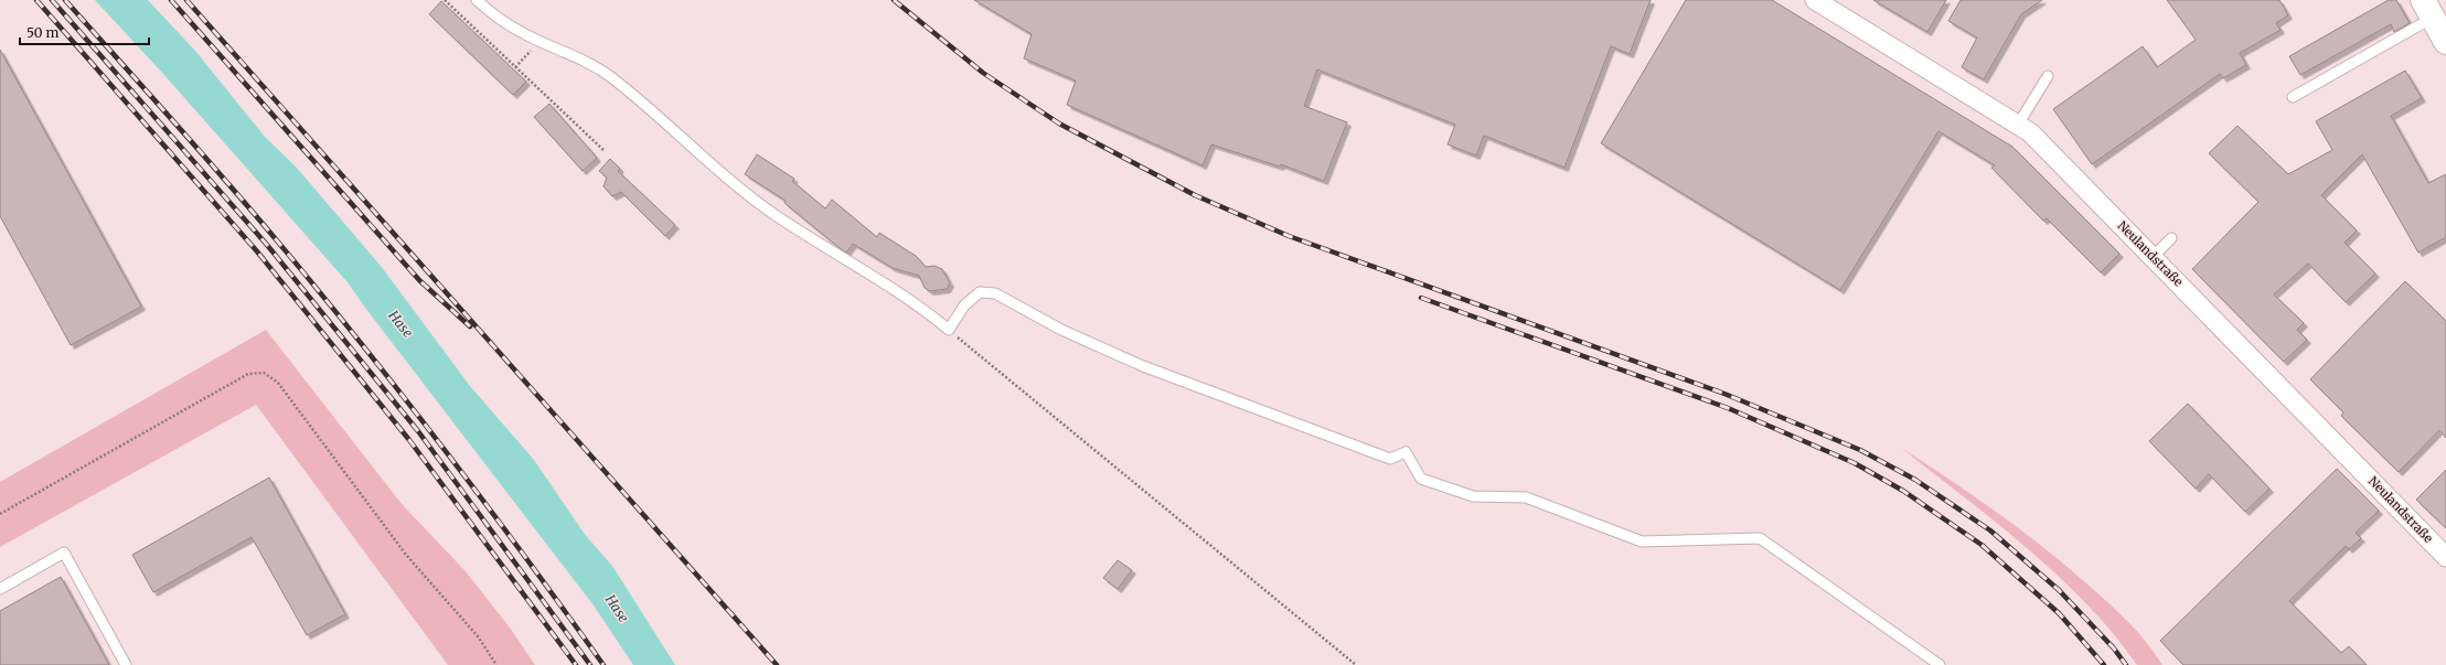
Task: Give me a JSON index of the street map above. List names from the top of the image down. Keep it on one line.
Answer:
{"streets":{"street":["Neulandstraße"]},"water":["Hase"],"scale_bar":"50 m"}
